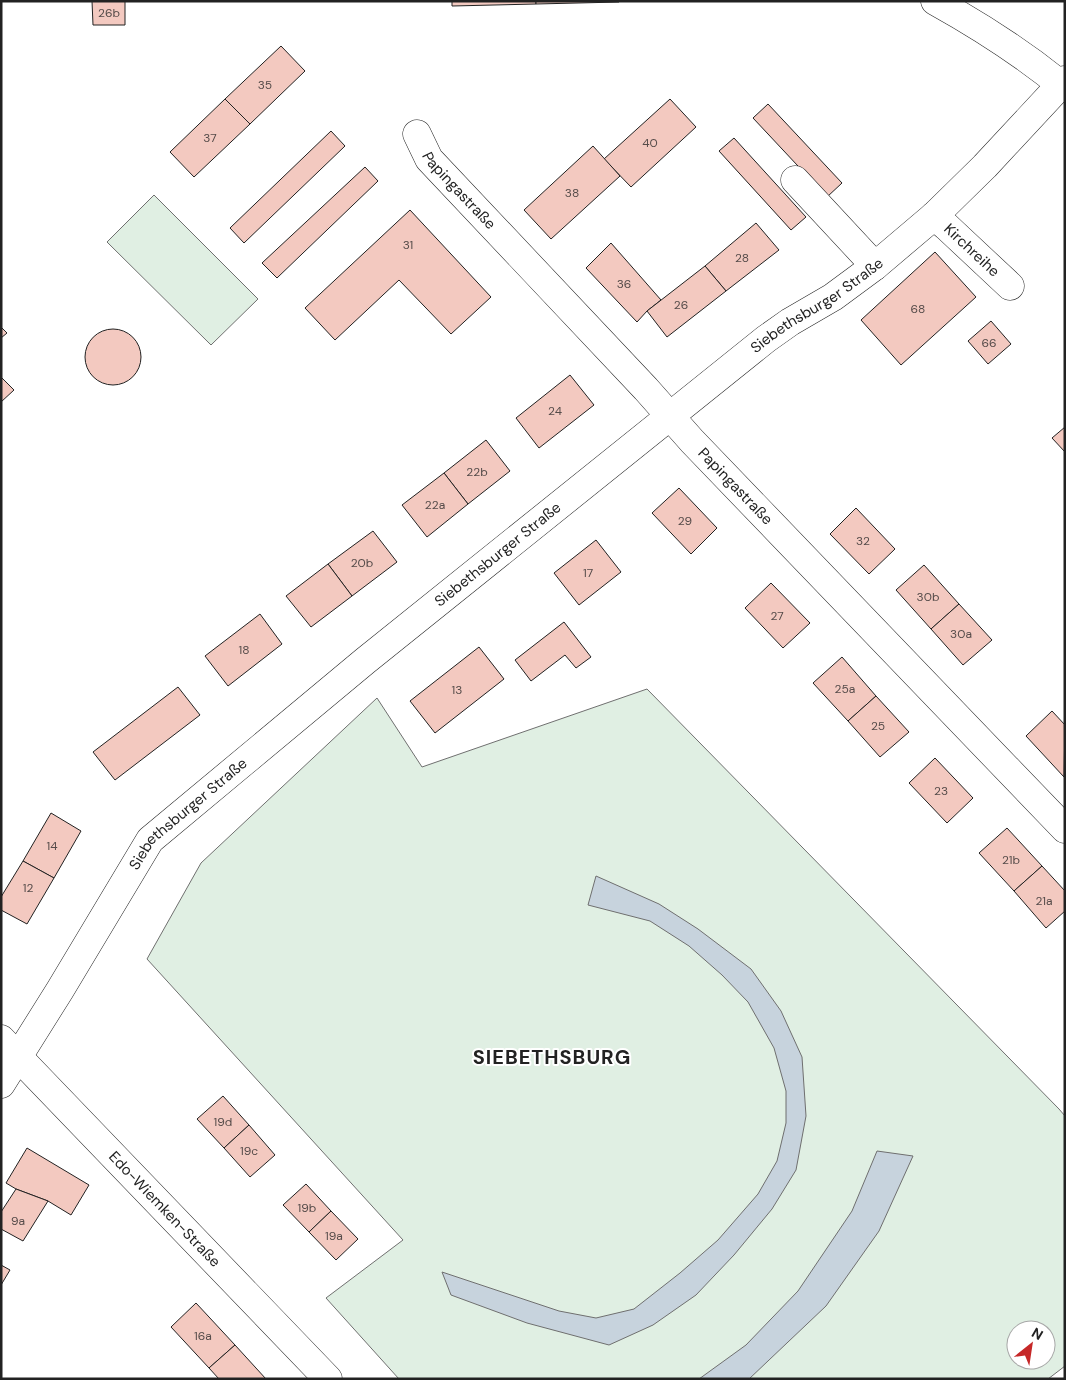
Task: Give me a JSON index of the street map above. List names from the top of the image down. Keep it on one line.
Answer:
{"streets":{"street":["Papingastraße","Kirchreihe","Siebethsburger Straße","Edo-Wiemken-Straße"]},"crossings":[["Papingastraße","Siebethsburger Straße"],["Kirchreihe","Siebethsburger Straße"],["Siebethsburger Straße","Edo-Wiemken-Straße"]],"districts":["SIEBETHSBURG"],"house_numbers":["26b","35","37","40","38","31","28","36","26","68","66","24","22b","22a","29","32","20b","17","30b","27","30a","18","25a","13","25","23","14","21b","12","21a","19d","19c","19b","9a","19a","16a"],"north":"top right"}
